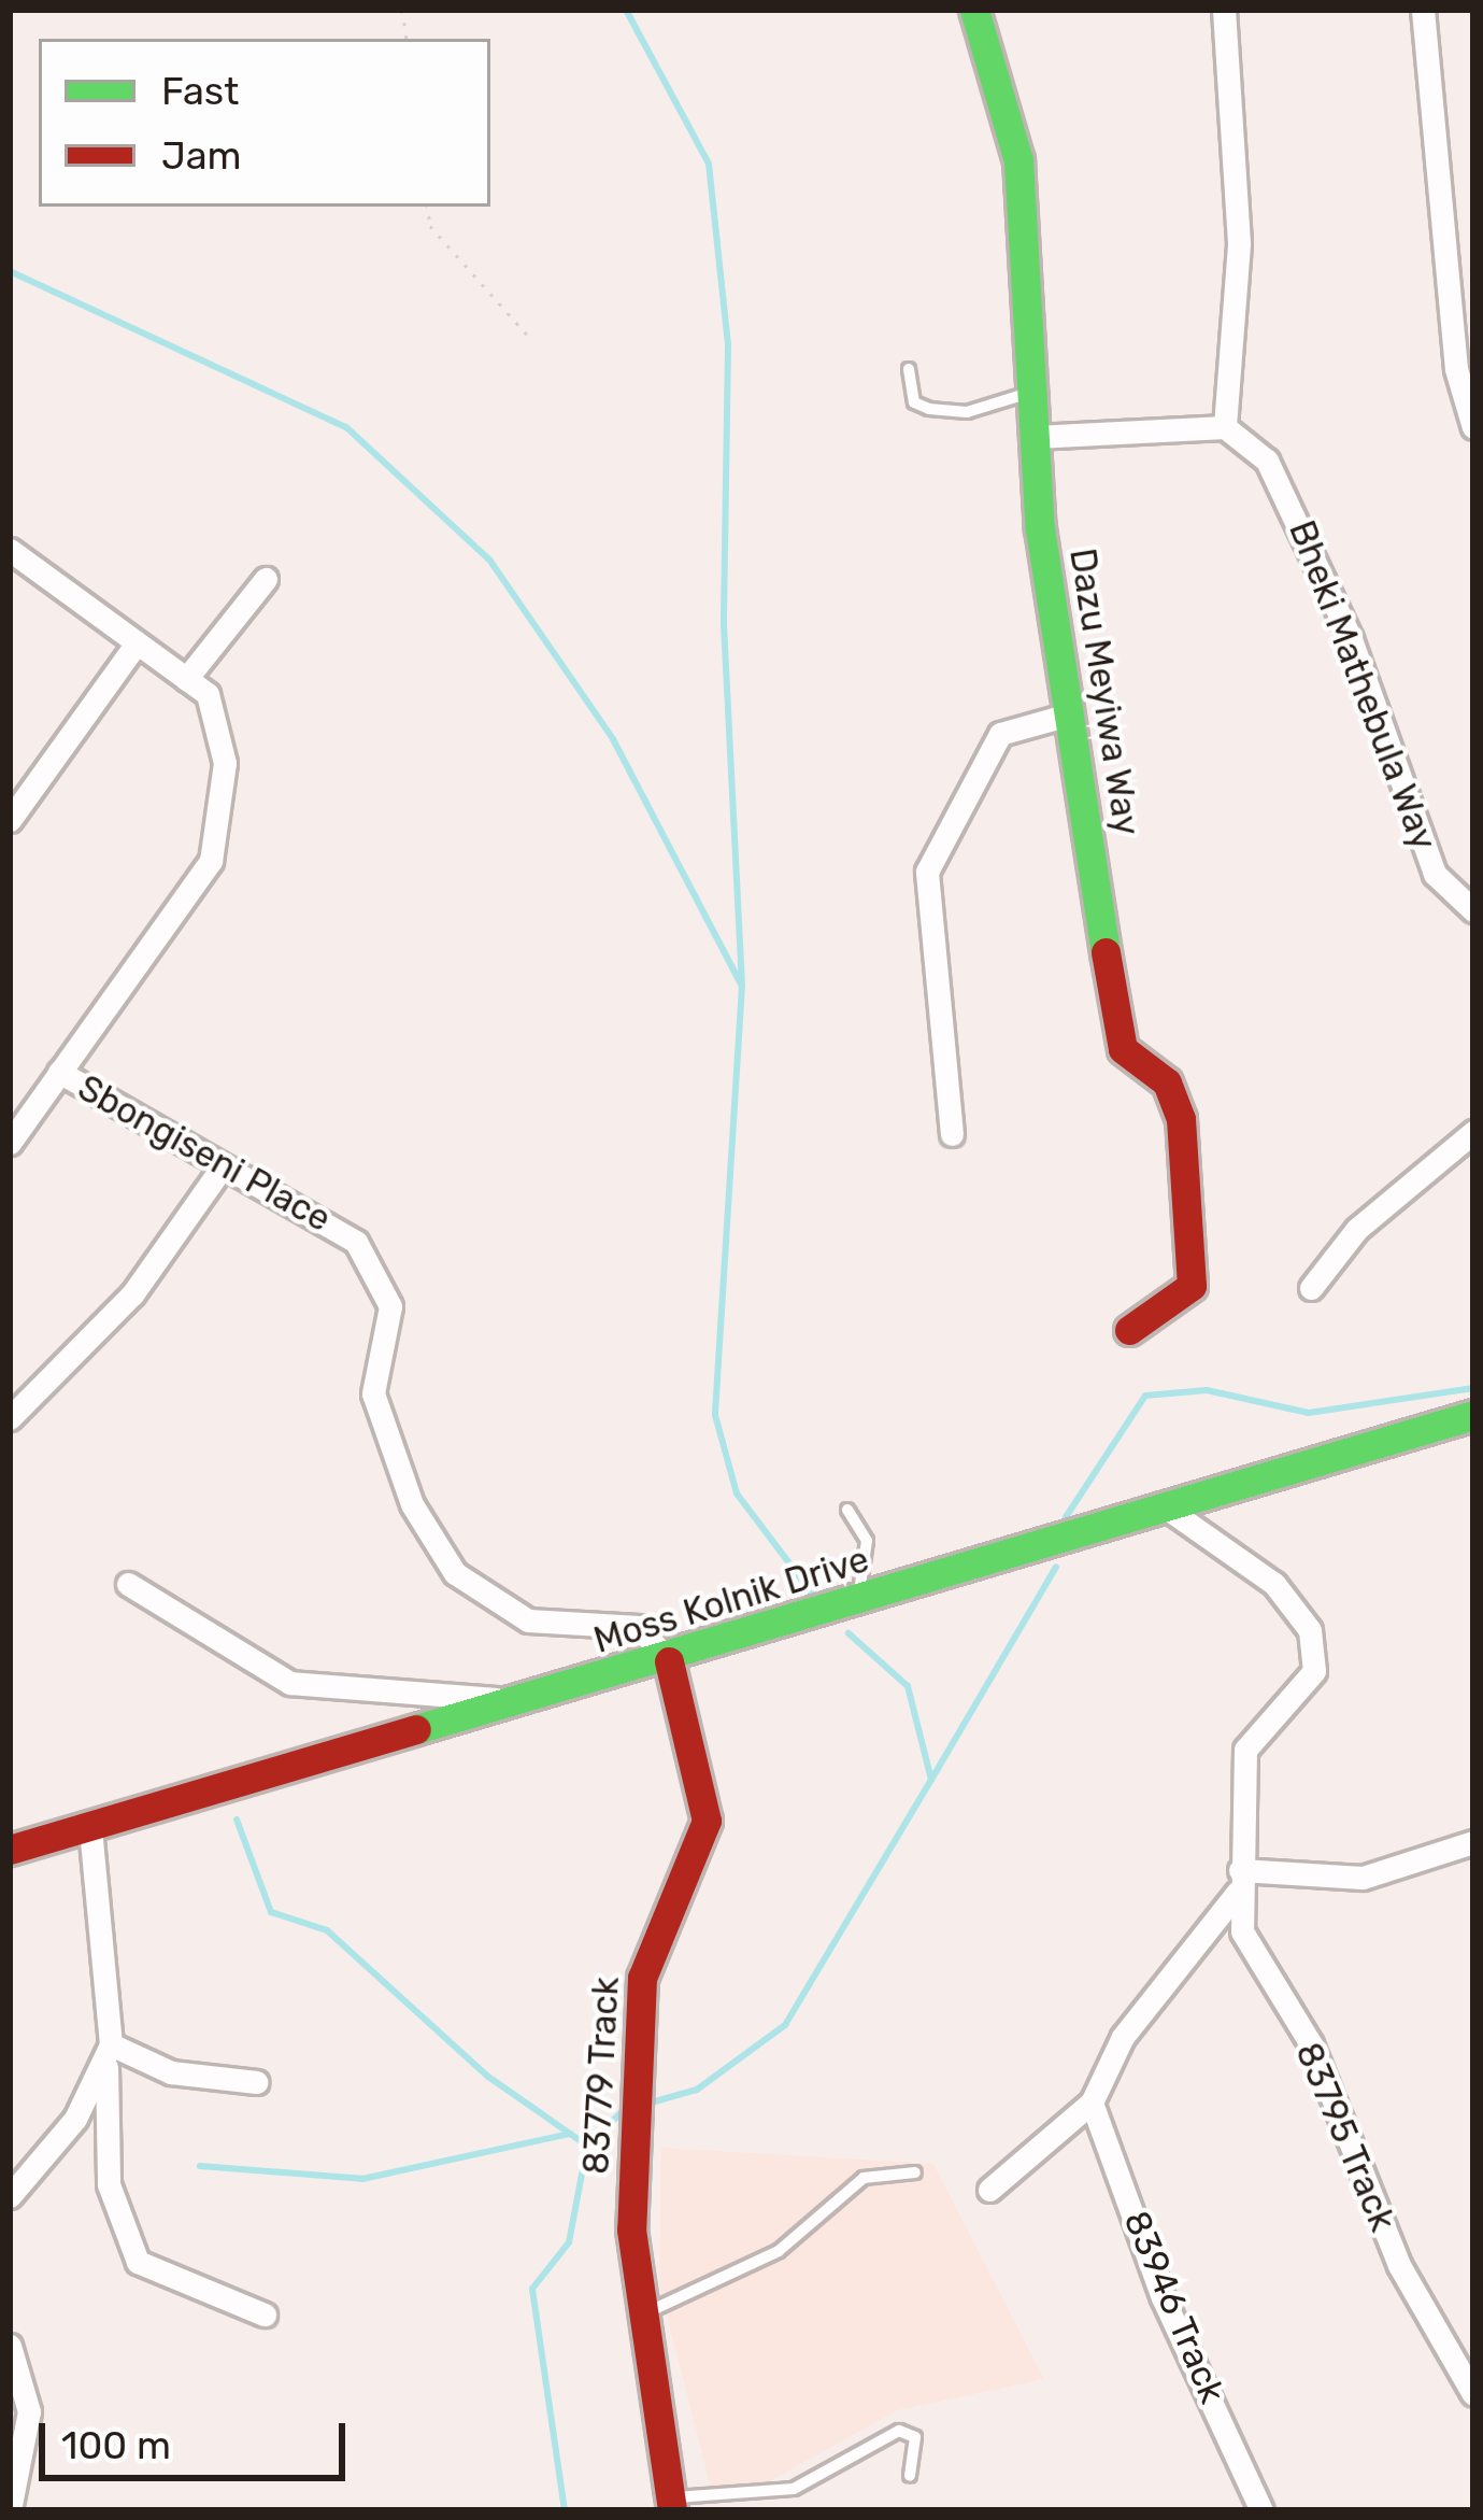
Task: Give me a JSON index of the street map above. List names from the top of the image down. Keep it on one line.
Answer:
{"streets":{"street":["Bheki Mathebula Way","Dazu Meyiwa Way","Sbongiseni Place","Moss Kolnik Drive","83779 Track","83795 Track","83946 Track"]},"crossings":[["Sbongiseni Place","Moss Kolnik Drive"],["Sbongiseni Place","83779 Track"],["Moss Kolnik Drive","83779 Track"],["Moss Kolnik Drive","83795 Track"]],"legend":["Fast","Jam"],"scale_bar":"100 m"}
